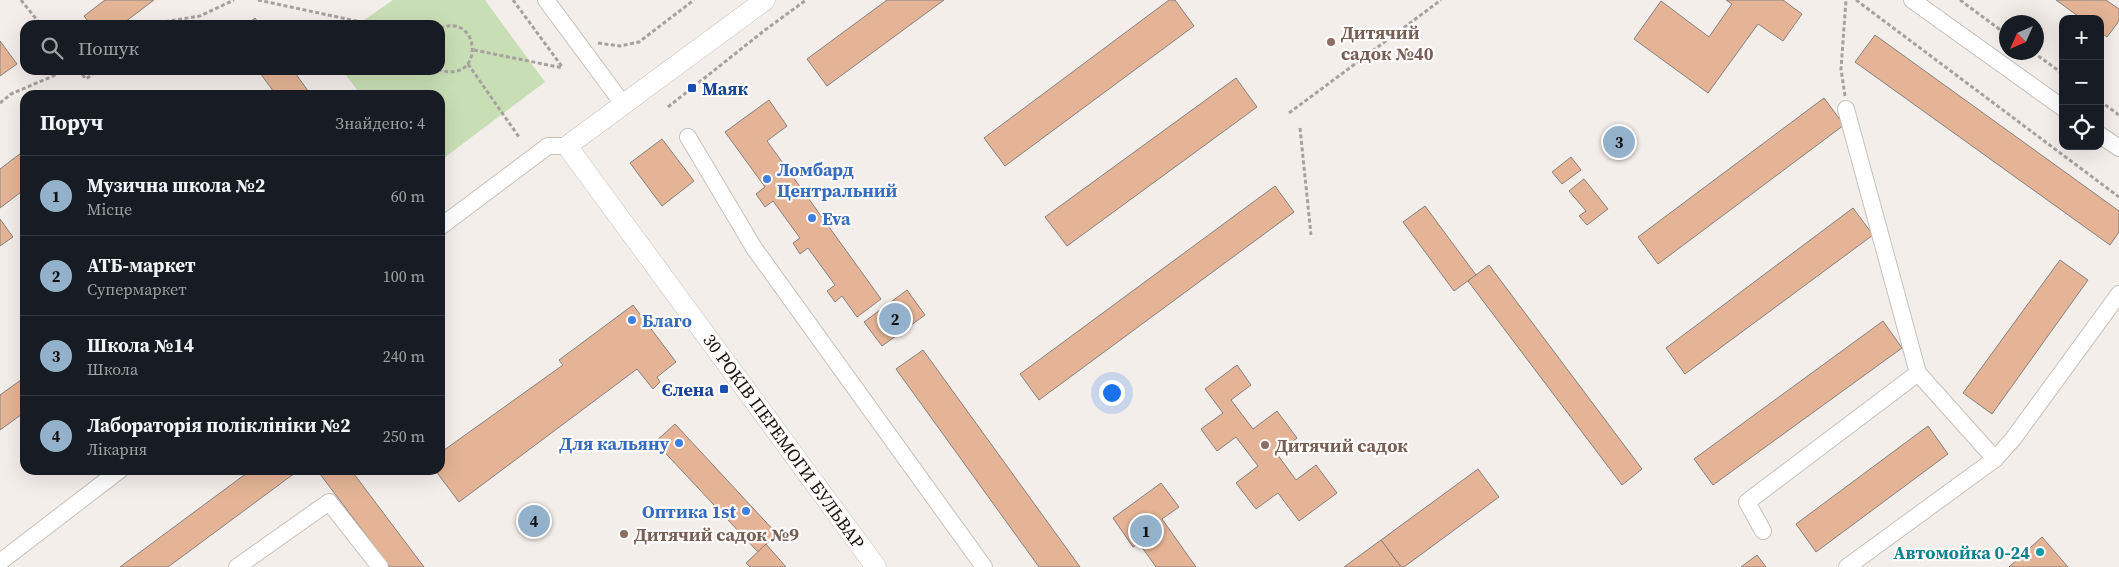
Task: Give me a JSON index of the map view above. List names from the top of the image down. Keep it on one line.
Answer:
{"streets":{"main road":["30 РОКІВ ПЕРЕМОГИ БУЛЬВАР"]},"places":{"other":["Дитячий садок №40","Ломбард Центральний","Eva","Благо","Для кальяну","Дитячий садок","Оптика 1st","Дитячий садок №9","Автомойка 0-24"],"transit":["Маяк","Єлена"]},"north":"bottom left","page":{"map_buttons":["+","−"],"search":"Пошук","heading":["Поруч","Знайдено: 4"],"pins":["3","2","4","1"],"list":[{"mark":"1","name":"Музична школа №2","note":"Місце","value":"60 m"},{"mark":"2","name":"АТБ-маркет","note":"Супермаркет","value":"100 m"},{"mark":"3","name":"Школа №14","note":"Школа","value":"240 m"},{"mark":"4","name":"Лабораторія поліклініки №2","note":"Лікарня","value":"250 m"}]}}
